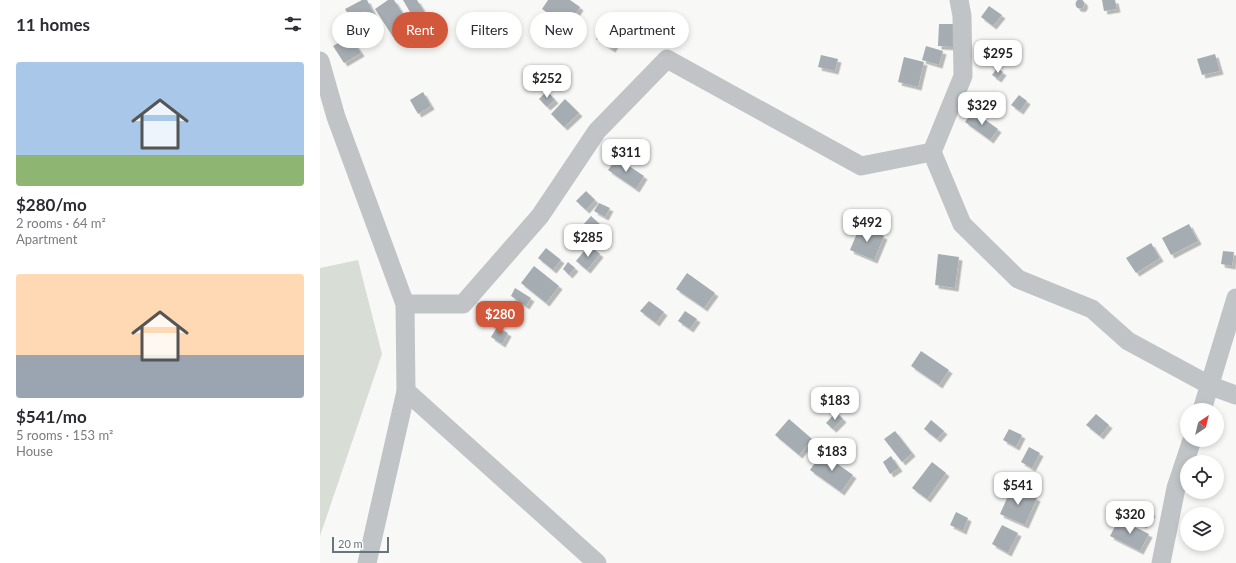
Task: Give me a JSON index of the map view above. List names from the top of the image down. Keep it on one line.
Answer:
{"scale_bar":"20 m","north":"top right","page":{"heading":"11 homes","chip":["Buy","Rent","Filters","New","Apartment"],"price":["$295","$252","$329","$311","$492","$285","$280","$183","$183","$541","$320"],"list":[{"name":"$280/mo","note":"2 rooms · 64 m² · Apartment"},{"name":"$541/mo","note":"5 rooms · 153 m² · House"}],"scale":"20 m"}}
